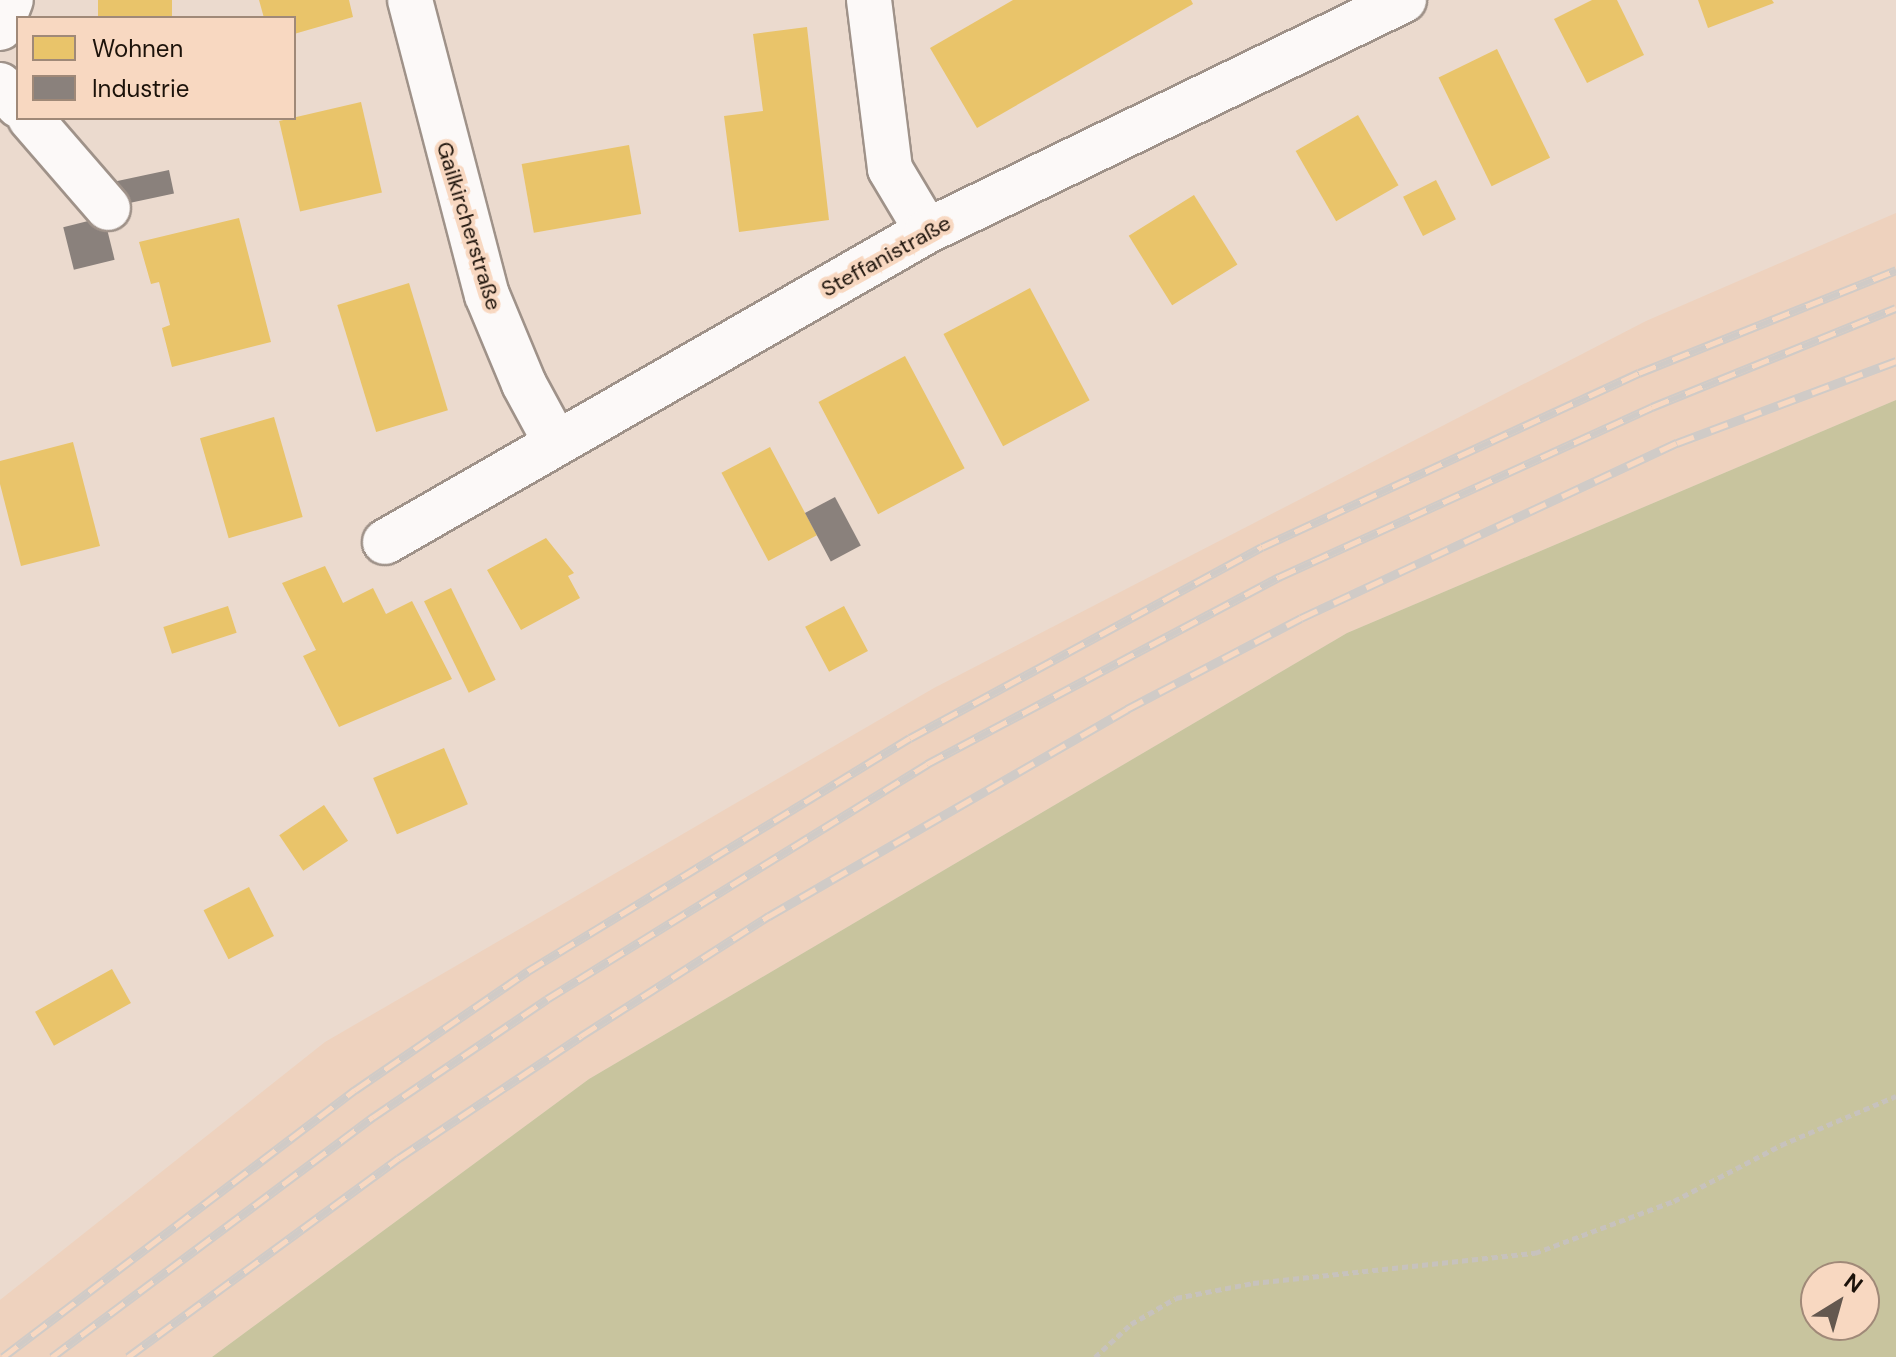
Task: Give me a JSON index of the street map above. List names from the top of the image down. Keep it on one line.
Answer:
{"streets":{"street":["Gailkircherstraße","Steffanistraße"]},"crossings":[["Gailkircherstraße","Steffanistraße"]],"legend":["Wohnen","Industrie"],"north":"top right"}
